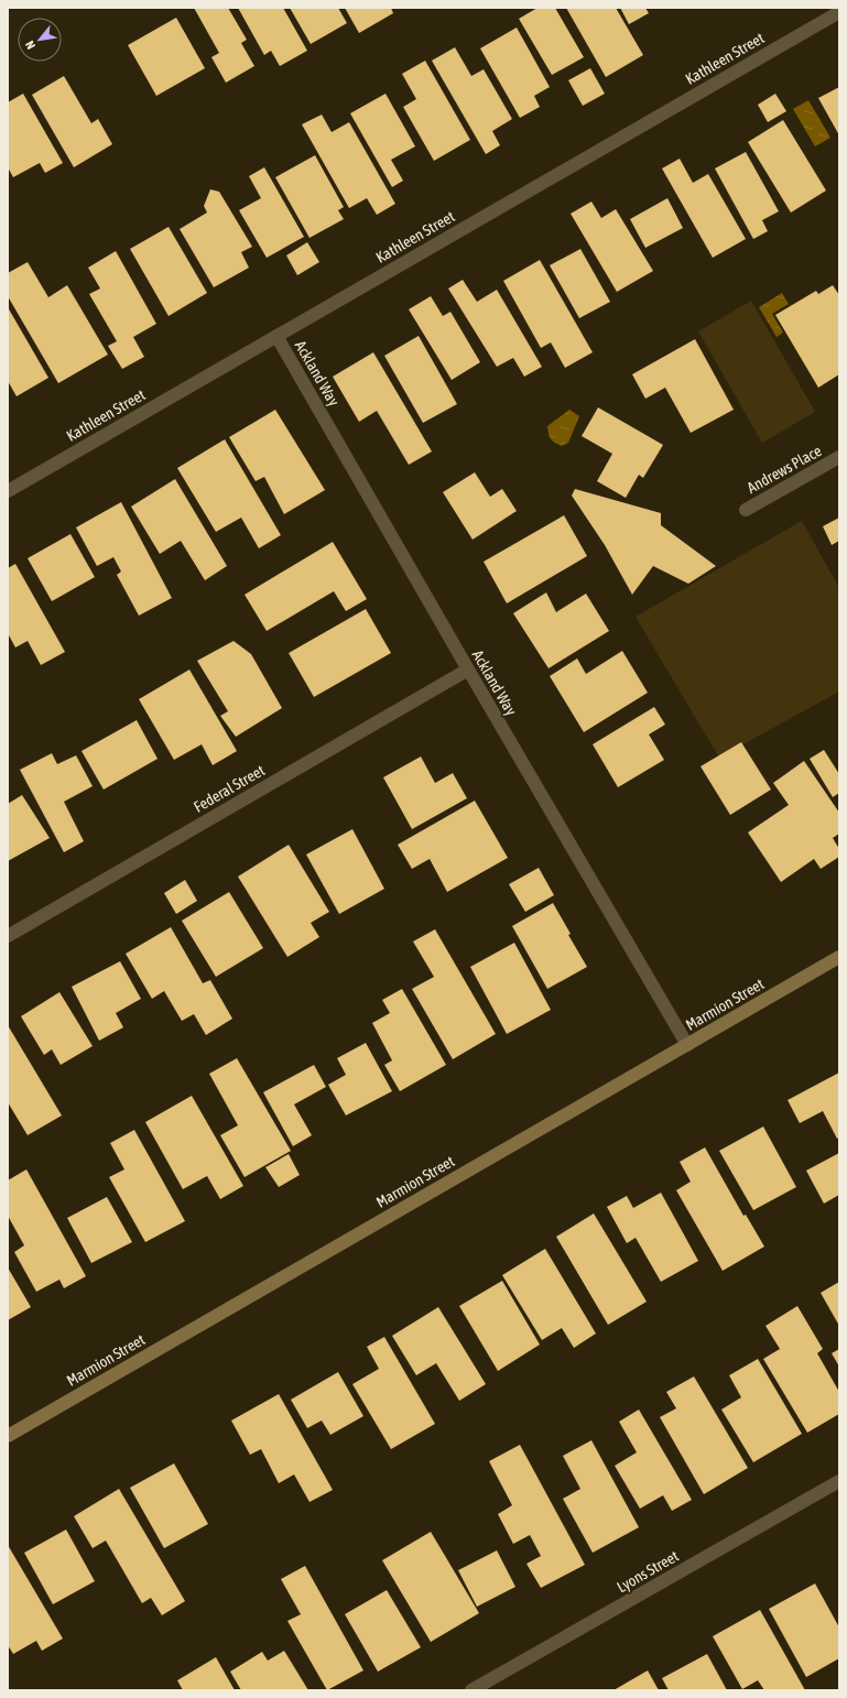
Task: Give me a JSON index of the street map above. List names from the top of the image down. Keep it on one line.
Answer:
{"streets":{"street":["Kathleen Street","Ackland Way","Andrews Place","Federal Street","Marmion Street","Lyons Street"]},"crossings":[["Kathleen Street","Ackland Way"],["Ackland Way","Federal Street"],["Ackland Way","Marmion Street"]],"north":"bottom left"}
